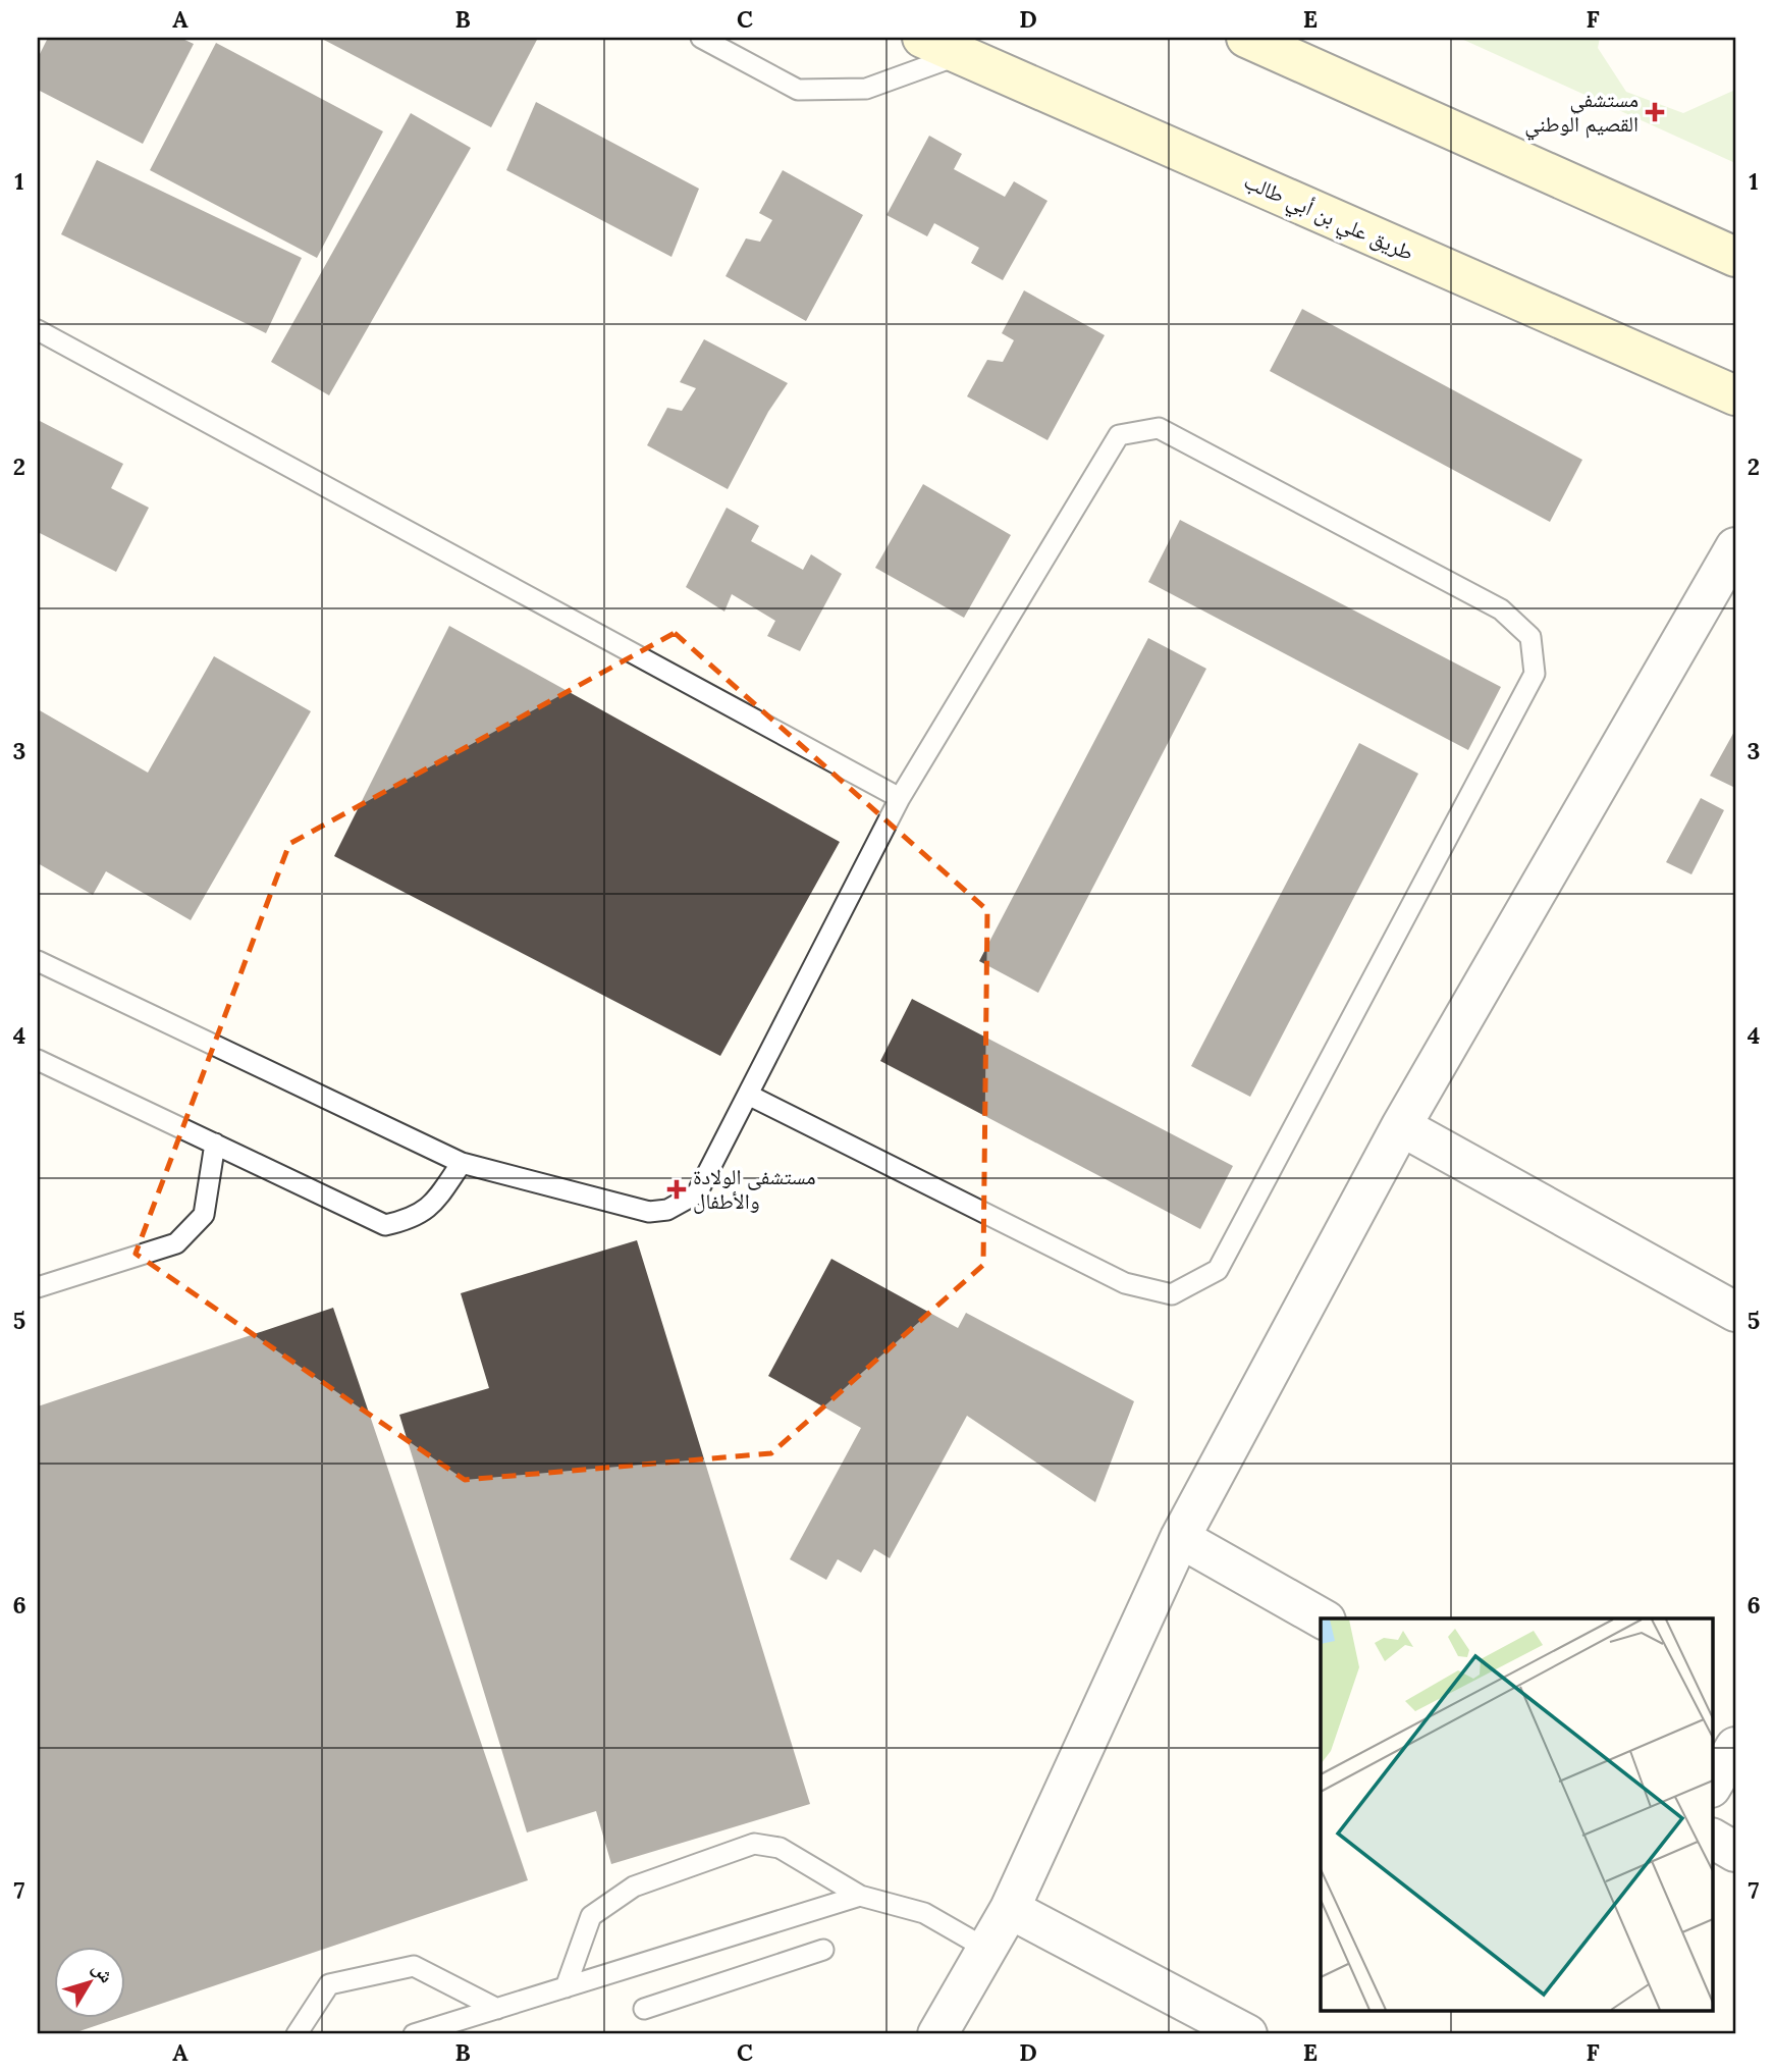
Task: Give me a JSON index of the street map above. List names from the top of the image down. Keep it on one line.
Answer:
{"streets":{"main road":["طريق علي بن أبي طالب"]},"places":{"health":["مستشفي القصيم الوطني","مستشفى الولادة والأطفال"]},"north":"top right","grid":{"columns":["A","B","C","D","E","F"],"rows":["1","2","3","4","5","6","7"]}}
